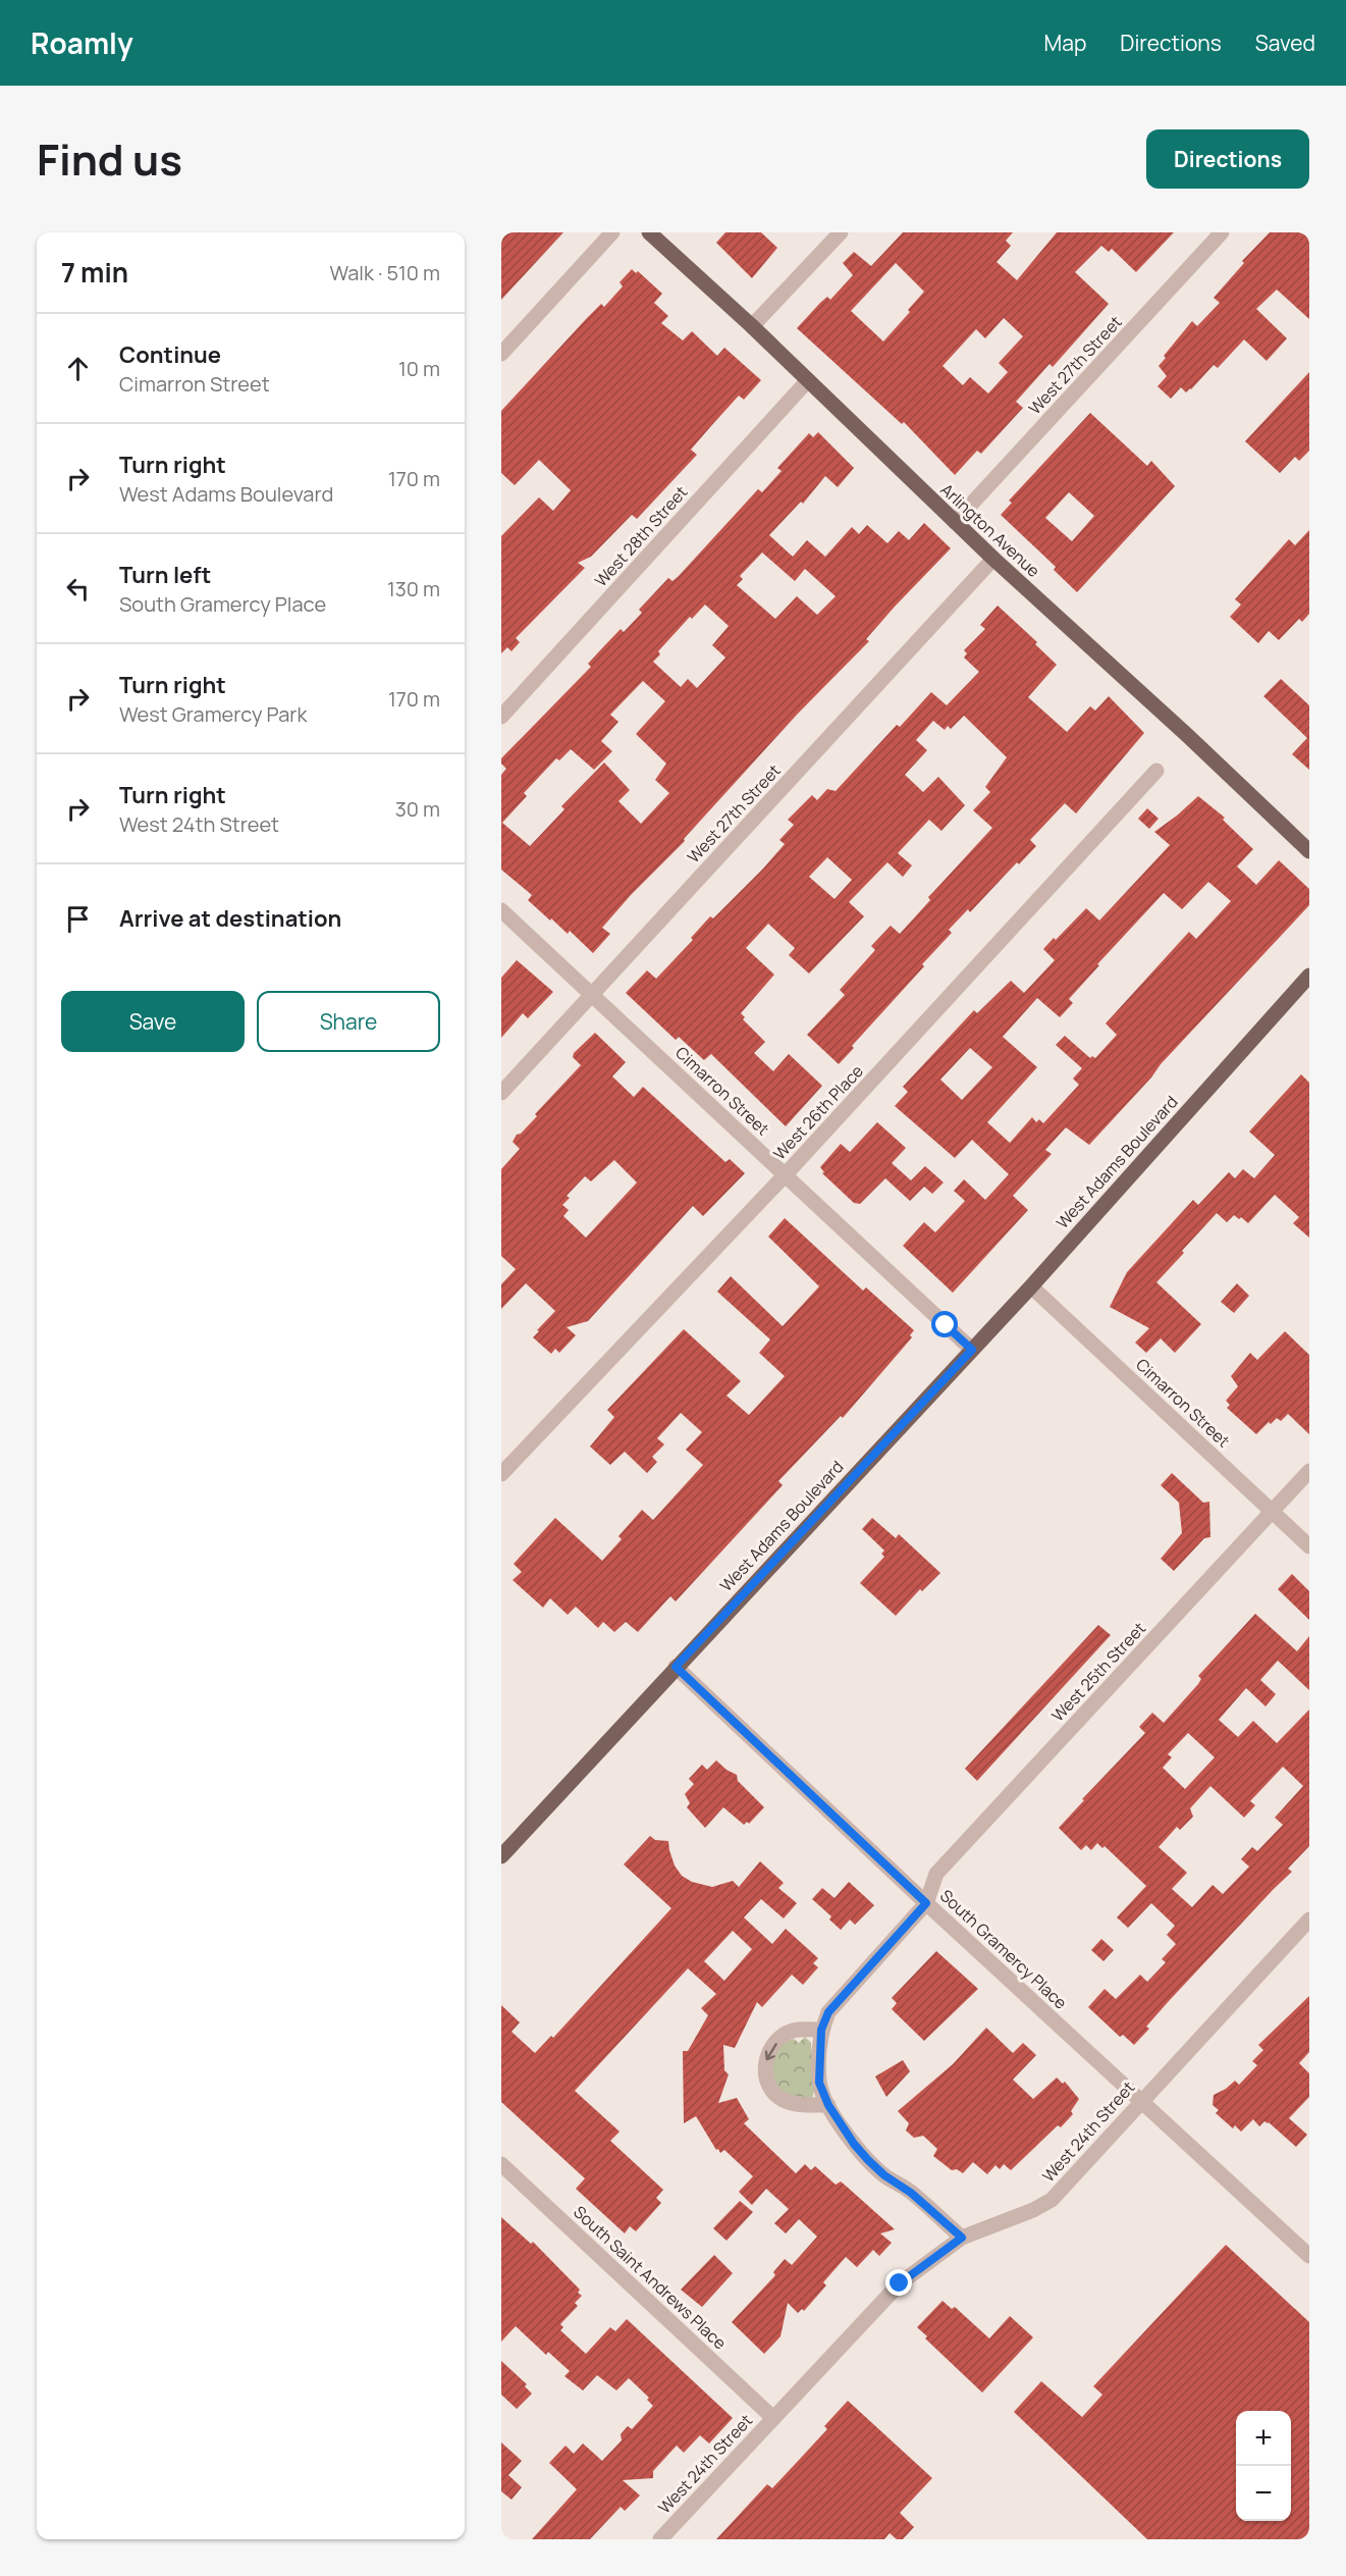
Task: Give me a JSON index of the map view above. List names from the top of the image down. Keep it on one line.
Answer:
{"streets":{"main road":["Arlington Avenue","West Adams Boulevard"],"street":["West 27th Street","West 28th Street","Cimarron Street","West 26th Place","West 25th Street","South Gramercy Place","West 24th Street","South Saint Andrews Place"]},"crossings":[["West 27th Street","Arlington Avenue"],["West 27th Street","Cimarron Street"],["Arlington Avenue","West 28th Street"],["Cimarron Street","West 26th Place"],["Cimarron Street","West Adams Boulevard"],["Cimarron Street","West 25th Street"],["West Adams Boulevard","South Gramercy Place"],["West 25th Street","South Gramercy Place"],["South Gramercy Place","West 24th Street"],["West 24th Street","South Saint Andrews Place"]],"page":{"header":"Roamly","nav":["Map","Directions","Saved"],"title":"Find us","buttons":["Directions",["Save","Share"]],"heading":["7 min","Walk · 510 m"],"list":[["Continue","Cimarron Street","10 m"],["Turn right","West Adams Boulevard","170 m"],["Turn left","South Gramercy Place","130 m"],["Turn right","West Gramercy Park","170 m"],["Turn right","West 24th Street","30 m"],"Arrive at destination"],"map_buttons":["+","−"]}}
